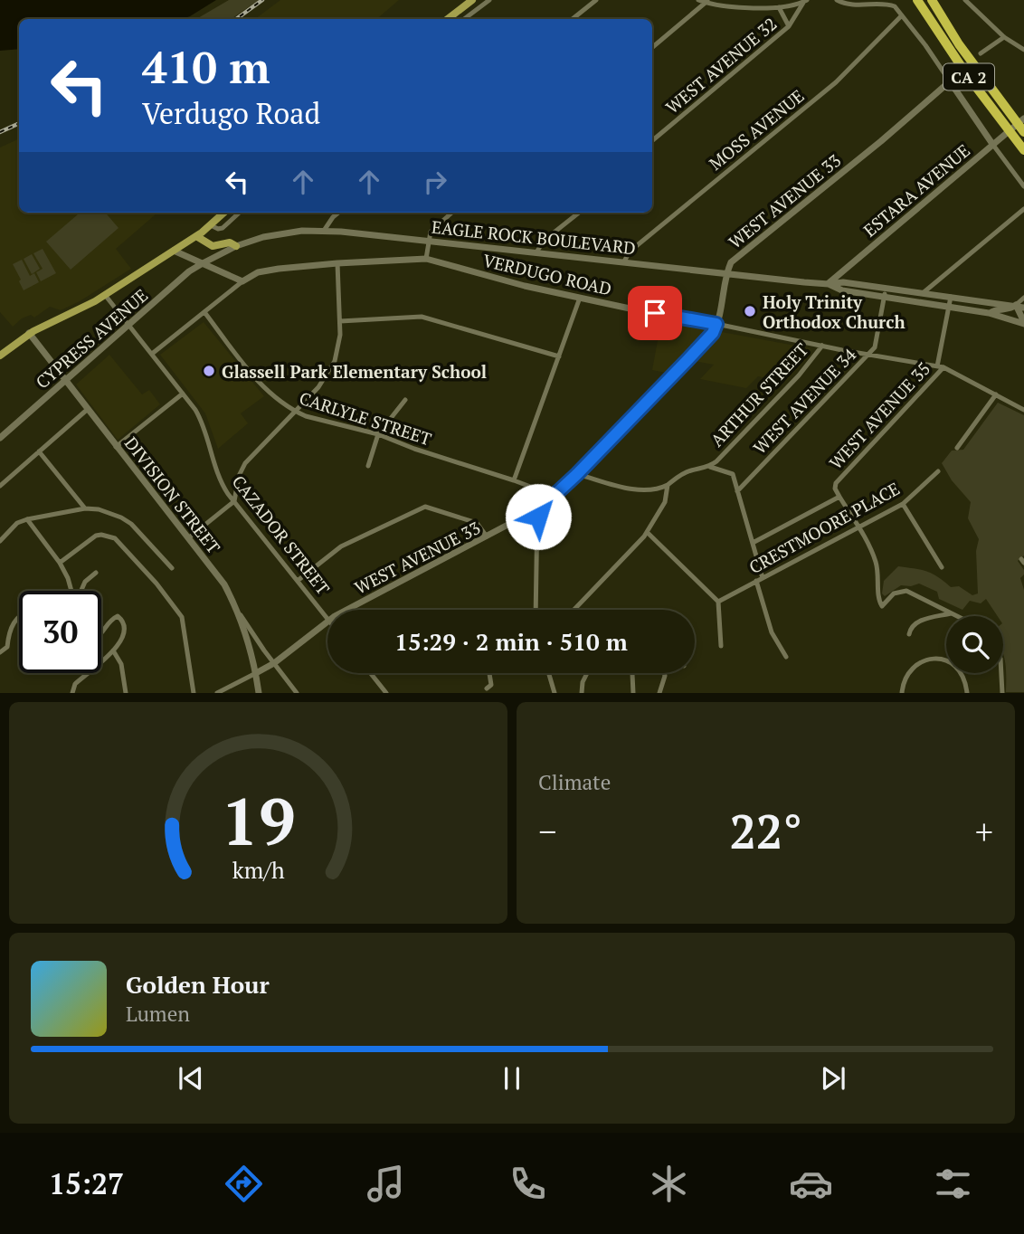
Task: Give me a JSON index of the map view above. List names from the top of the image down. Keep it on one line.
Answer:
{"streets":{"highway":["CA 2"],"street":["WEST AVENUE 32","MOSS AVENUE","ESTARA AVENUE","WEST AVENUE 33","EAGLE ROCK BOULEVARD","VERDUGO ROAD","CYPRESS AVENUE","ARTHUR STREET","WEST AVENUE 34","WEST AVENUE 35","CARLYLE STREET","DIVISION STREET","CRESTMOORE PLACE","CAZADOR STREET"]},"crossings":[["MOSS AVENUE","EAGLE ROCK BOULEVARD"],["ESTARA AVENUE","EAGLE ROCK BOULEVARD"],["WEST AVENUE 33","EAGLE ROCK BOULEVARD"],["WEST AVENUE 33","VERDUGO ROAD"],["WEST AVENUE 33","CARLYLE STREET"],["WEST AVENUE 33","DIVISION STREET"],["EAGLE ROCK BOULEVARD","CYPRESS AVENUE"],["EAGLE ROCK BOULEVARD","WEST AVENUE 34"],["EAGLE ROCK BOULEVARD","WEST AVENUE 35"],["VERDUGO ROAD","ARTHUR STREET"],["VERDUGO ROAD","WEST AVENUE 34"],["VERDUGO ROAD","WEST AVENUE 35"],["CYPRESS AVENUE","DIVISION STREET"],["CYPRESS AVENUE","CAZADOR STREET"]],"places":["Holy Trinity Orthodox Church","Glassell Park Elementary School"],"page":{"turn":["410 m","Verdugo Road"],"limit":"30","trip":"15:29 · 2 min · 510 m","tile":"Climate","heat":["−","22°","+"],"song":["Golden Hour","Lumen"],"tabs":"15:27","gauge":["19","km/h"]}}
